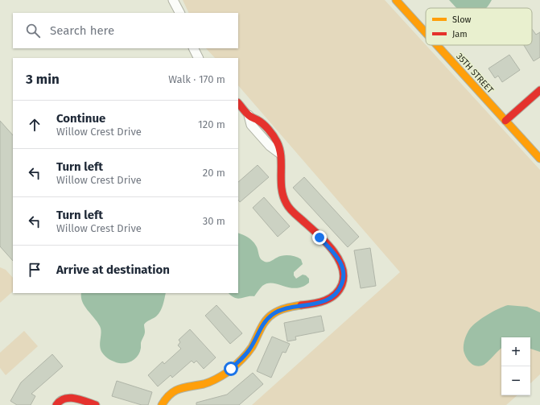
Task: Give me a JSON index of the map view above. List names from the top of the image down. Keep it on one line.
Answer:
{"streets":{"street":["35TH STREET"]},"legend":["Slow","Jam"],"page":{"search":"Search here","heading":["3 min","Walk · 170 m"],"list":[["Continue","Willow Crest Drive","120 m"],["Turn left","Willow Crest Drive","20 m"],["Turn left","Willow Crest Drive","30 m"],"Arrive at destination"],"map_buttons":["+","−"]}}
